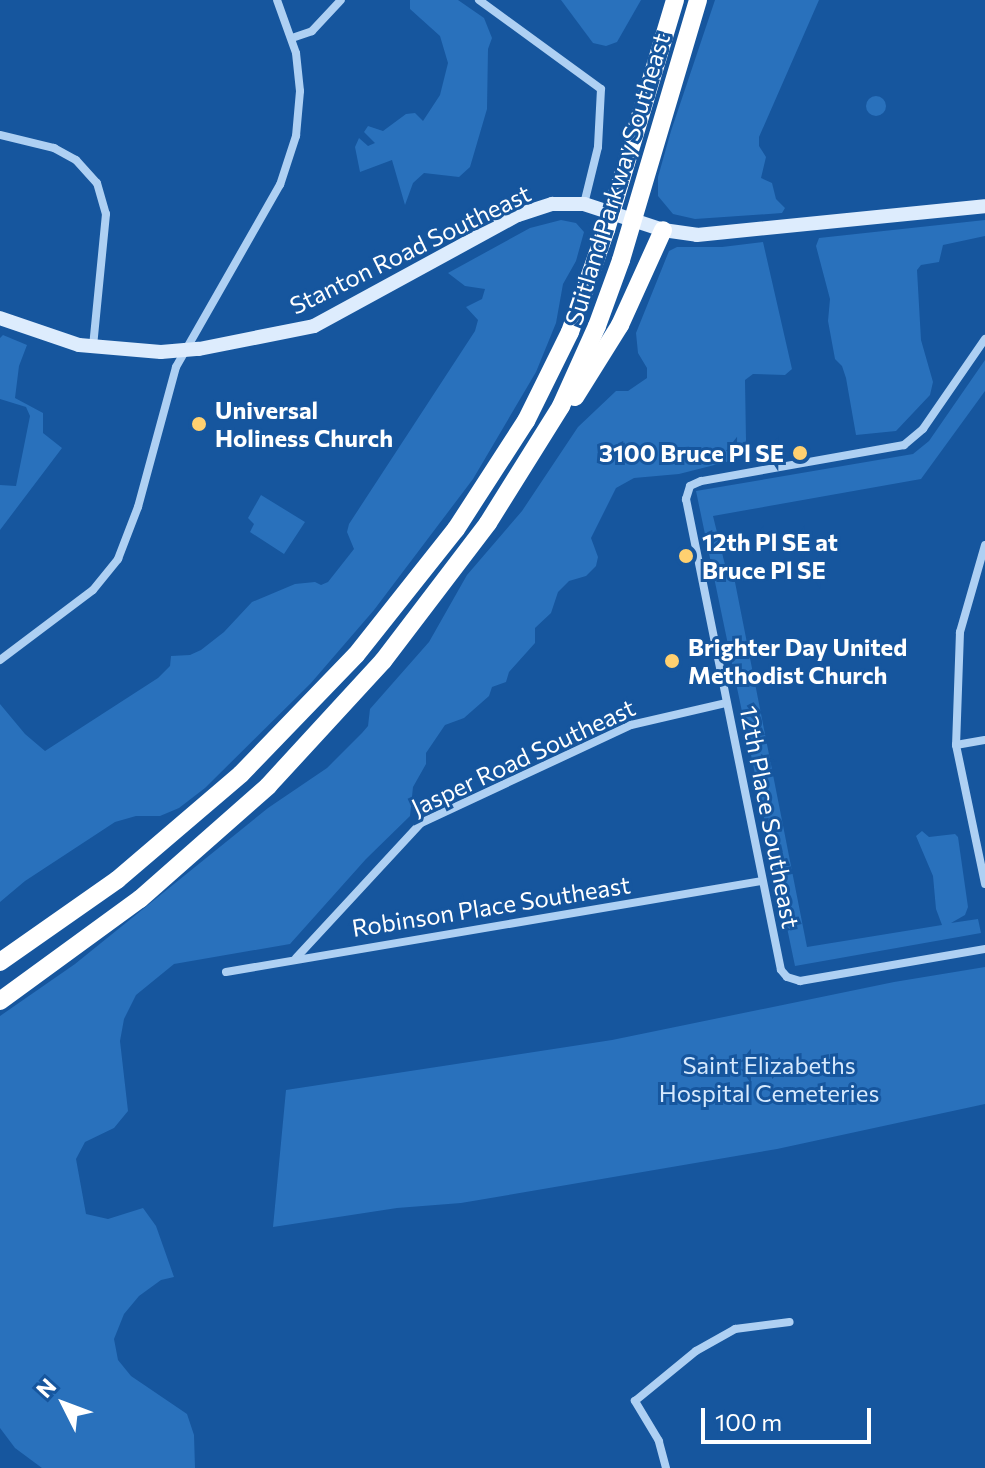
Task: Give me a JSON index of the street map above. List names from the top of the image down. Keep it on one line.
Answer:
{"streets":{"highway":["Suitland Parkway Southeast"],"street":["Stanton Road Southeast","Jasper Road Southeast","12th Place Southeast","Robinson Place Southeast"]},"crossings":[["Suitland Parkway Southeast","Stanton Road Southeast"],["Jasper Road Southeast","12th Place Southeast"],["Jasper Road Southeast","Robinson Place Southeast"],["12th Place Southeast","Robinson Place Southeast"]],"parks":["Saint Elizabeths Hospital Cemeteries"],"places":["Universal Holiness Church","3100 Bruce Pl SE","12th Pl SE at Bruce Pl SE","Brighter Day United Methodist Church"],"scale_bar":"100 m","north":"top left"}
